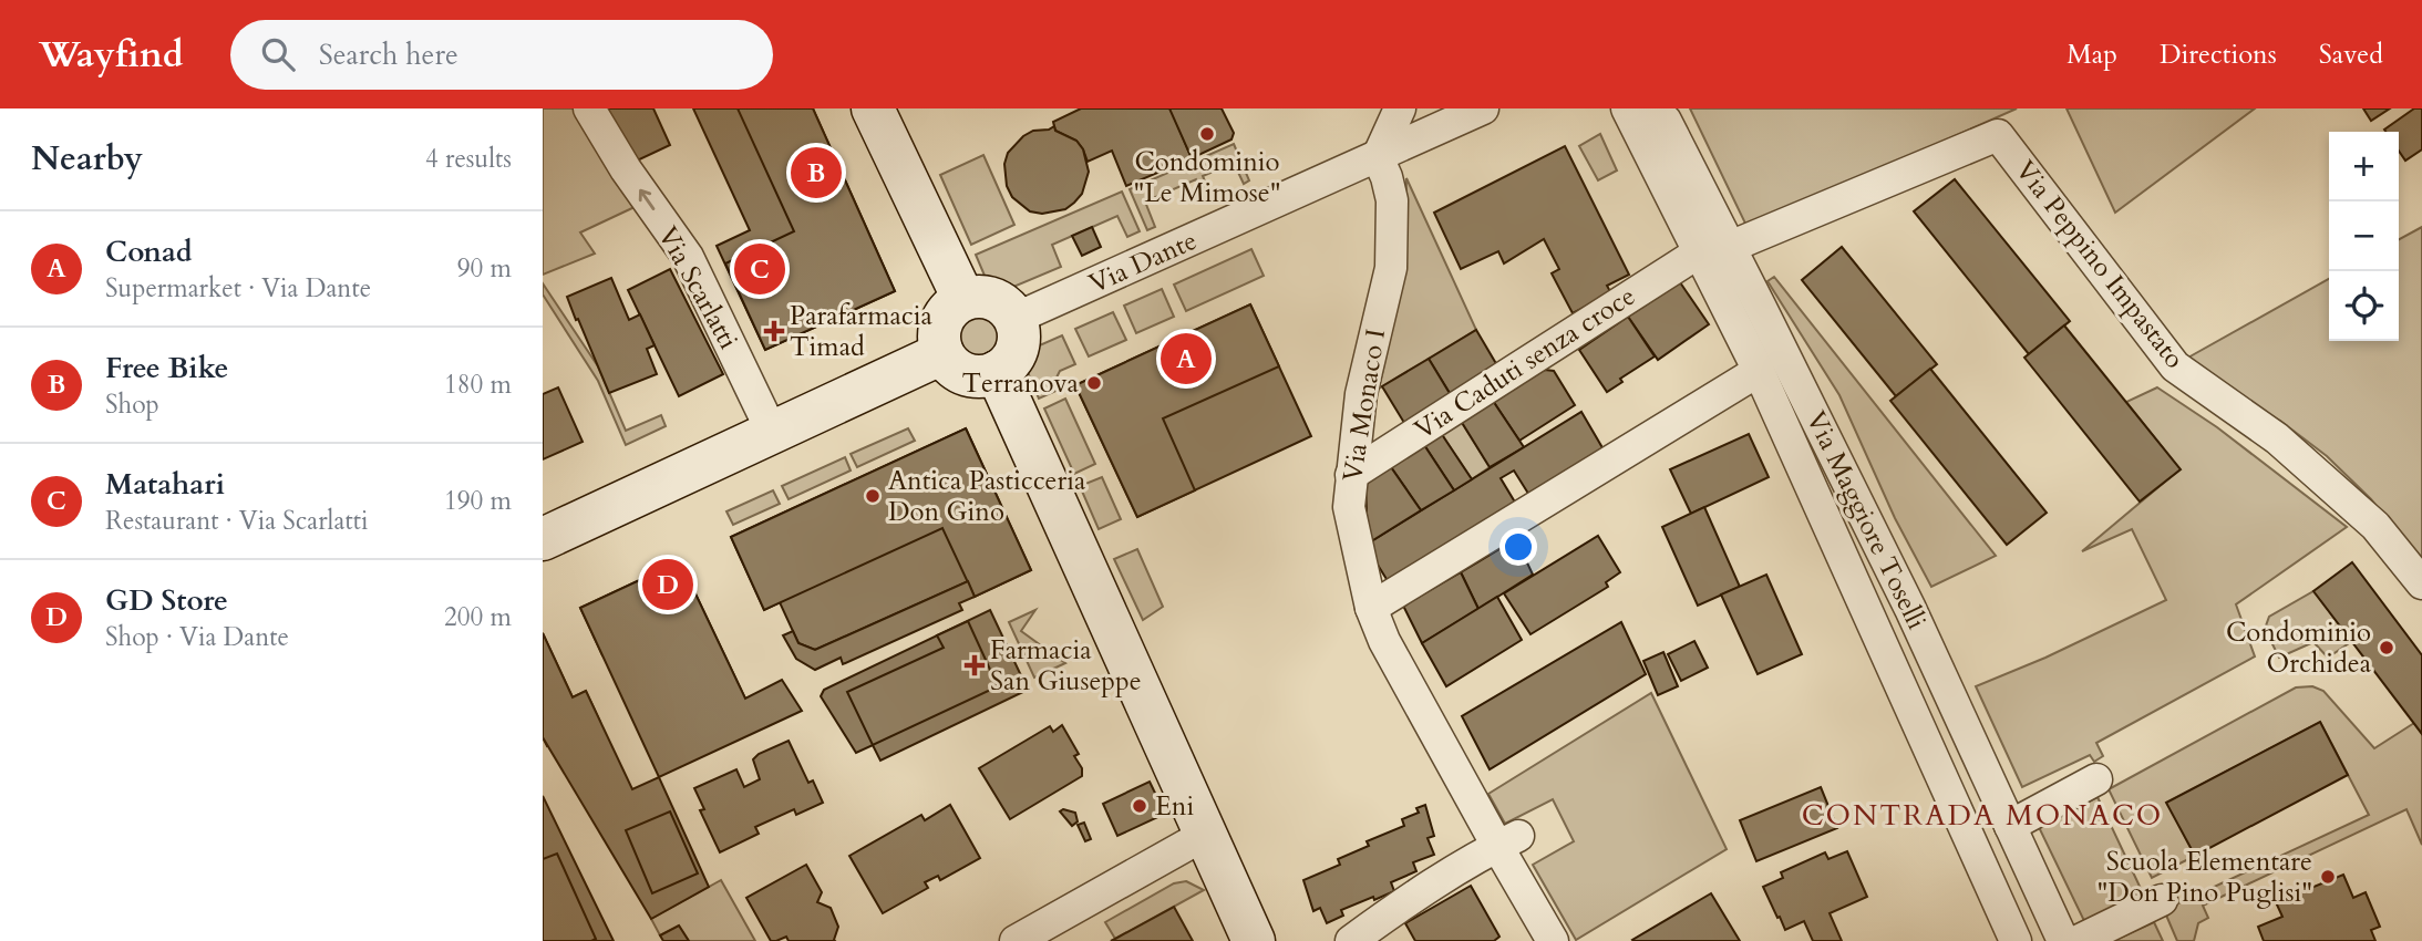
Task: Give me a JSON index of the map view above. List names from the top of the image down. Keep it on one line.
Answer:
{"streets":{"street":["Via Dante","Via Peppino Impastato","Via Scarlatti","Via Caduti senza croce","Via Monaco I","Via Maggiore Toselli"]},"crossings":[["Via Dante","Via Monaco I"],["Via Peppino Impastato","Via Maggiore Toselli"],["Via Caduti senza croce","Via Monaco I"],["Via Caduti senza croce","Via Maggiore Toselli"]],"one_way":["Via Scarlatti"],"districts":["CONTRADA MONACO"],"places":{"other":["Condominio \"Le Mimose\"","Terranova","Antica Pasticceria Don Gino","Condominio Orchidea","Eni","Scuola Elementare \"Don Pino Puglisi\""],"health":["Parafarmacia Timad","Farmacia San Giuseppe"]},"page":{"header":"Wayfind","search":"Search here","nav":["Map","Directions","Saved"],"heading":["Nearby","4 results"],"map_buttons":["+","−"],"pins":["B","C","A","D"],"list":[{"mark":"A","name":"Conad","note":"Supermarket · Via Dante","value":"90 m"},{"mark":"B","name":"Free Bike","note":"Shop","value":"180 m"},{"mark":"C","name":"Matahari","note":"Restaurant · Via Scarlatti","value":"190 m"},{"mark":"D","name":"GD Store","note":"Shop · Via Dante","value":"200 m"}]}}
